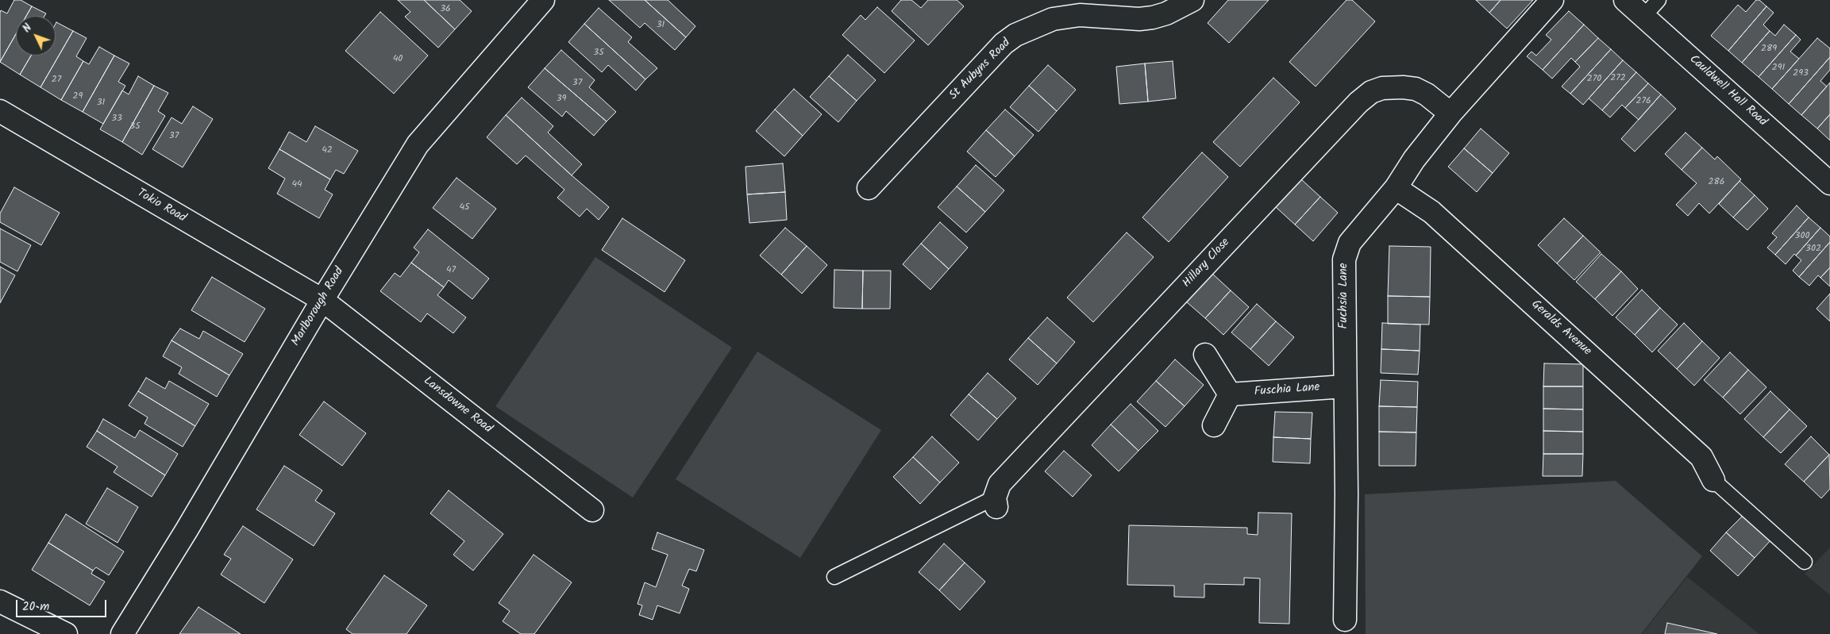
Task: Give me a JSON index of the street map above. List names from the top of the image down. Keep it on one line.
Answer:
{"streets":{"street":["St Aubyns Road","Cauldwell Hall Road","Tokio Road","Hillary Close","Fuchsia Lane","Marlborough Road","Geralds Avenue","Fuschia Lane","Lansdowne Road"]},"crossings":[["Tokio Road","Marlborough Road"],["Tokio Road","Lansdowne Road"],["Hillary Close","Fuchsia Lane"],["Fuchsia Lane","Geralds Avenue"],["Fuchsia Lane","Fuschia Lane"],["Marlborough Road","Lansdowne Road"]],"house_numbers":["36","31","289","35","40","291","293","272","270","27","37","29","39","276","31","33","35","37","42","286","44","45","300","302","47"],"scale_bar":"20 m","north":"top left"}
